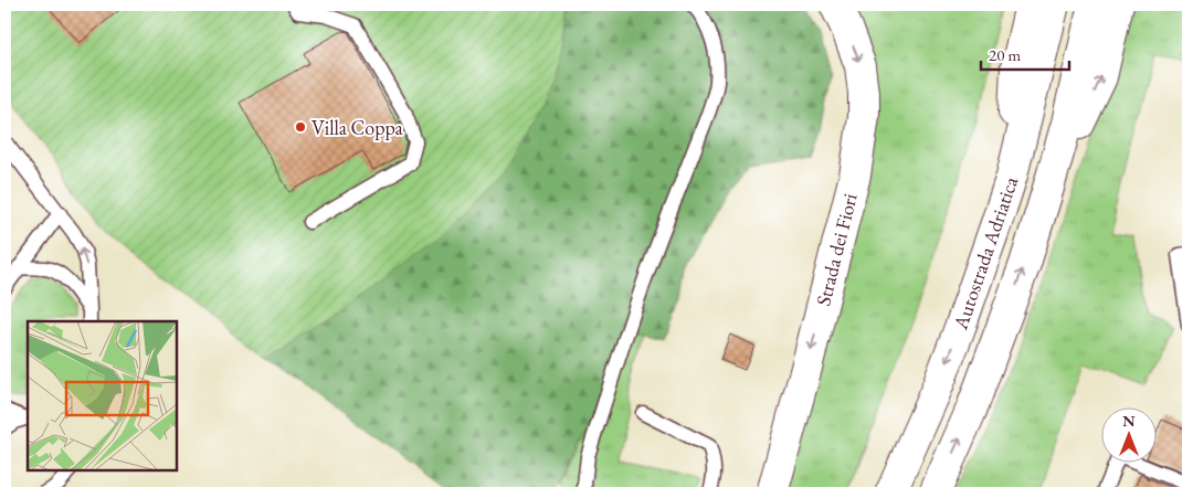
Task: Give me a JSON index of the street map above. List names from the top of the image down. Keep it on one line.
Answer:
{"streets":{"main road":["Strada dei Fiori","Autostrada Adriatica"]},"places":["Villa Coppa"],"scale_bar":"20 m","north":"top"}
